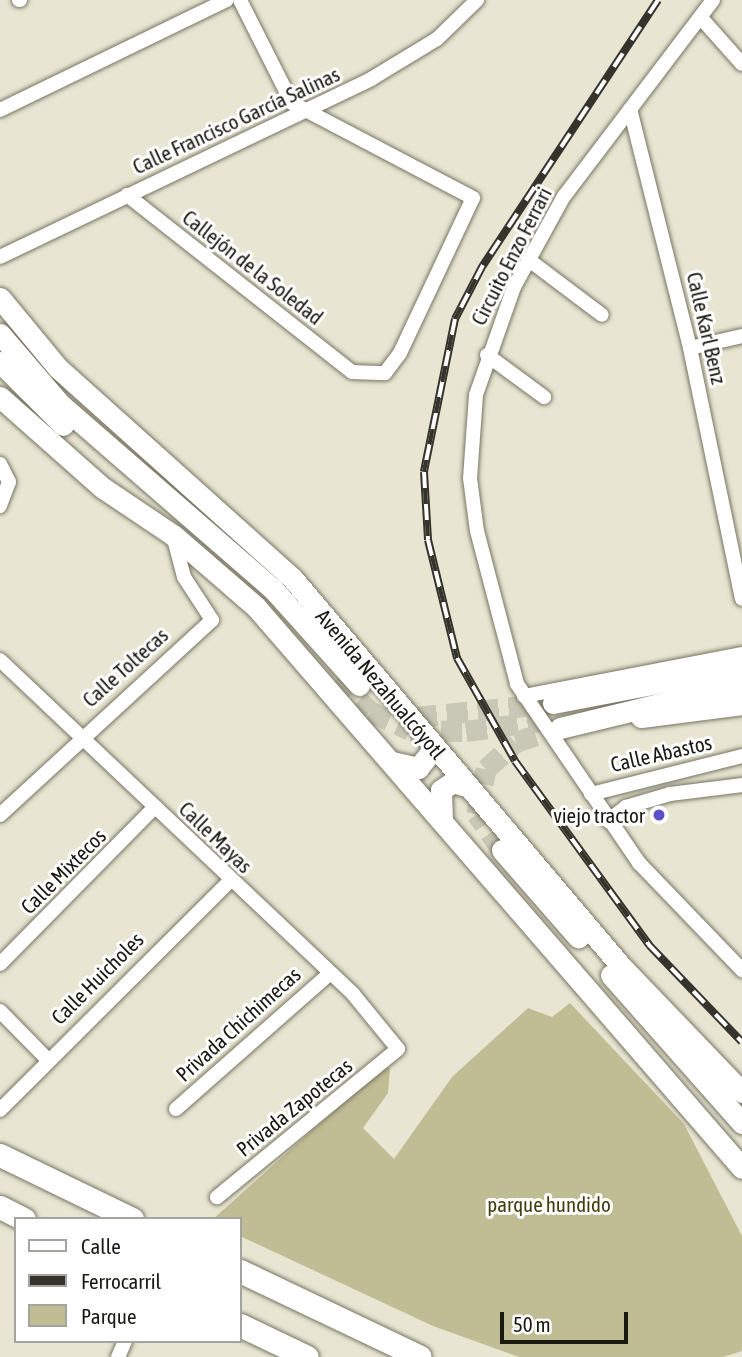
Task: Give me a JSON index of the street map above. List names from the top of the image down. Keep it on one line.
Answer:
{"streets":{"main road":["Avenida Nezahualcóyotl"],"street":["Calle Francisco García Salinas","Circuito Enzo Ferrari","Callejón de la Soledad","Calle Karl Benz","Calle Toltecas","Calle Abastos","Calle Mayas","Calle Mixtecos","Calle Huicholes","Privada Chichimecas","Privada Zapotecas"]},"crossings":[["Calle Francisco García Salinas","Callejón de la Soledad"],["Circuito Enzo Ferrari","Calle Karl Benz"],["Circuito Enzo Ferrari","Calle Abastos"],["Calle Toltecas","Avenida Nezahualcóyotl"],["Calle Toltecas","Calle Mayas"],["Calle Mayas","Calle Mixtecos"],["Calle Mayas","Calle Huicholes"],["Calle Mayas","Privada Chichimecas"],["Calle Mayas","Privada Zapotecas"]],"parks":["parque hundido"],"places":["viejo tractor"],"legend":["Calle","Ferrocarril","Parque"],"scale_bar":"50 m"}
